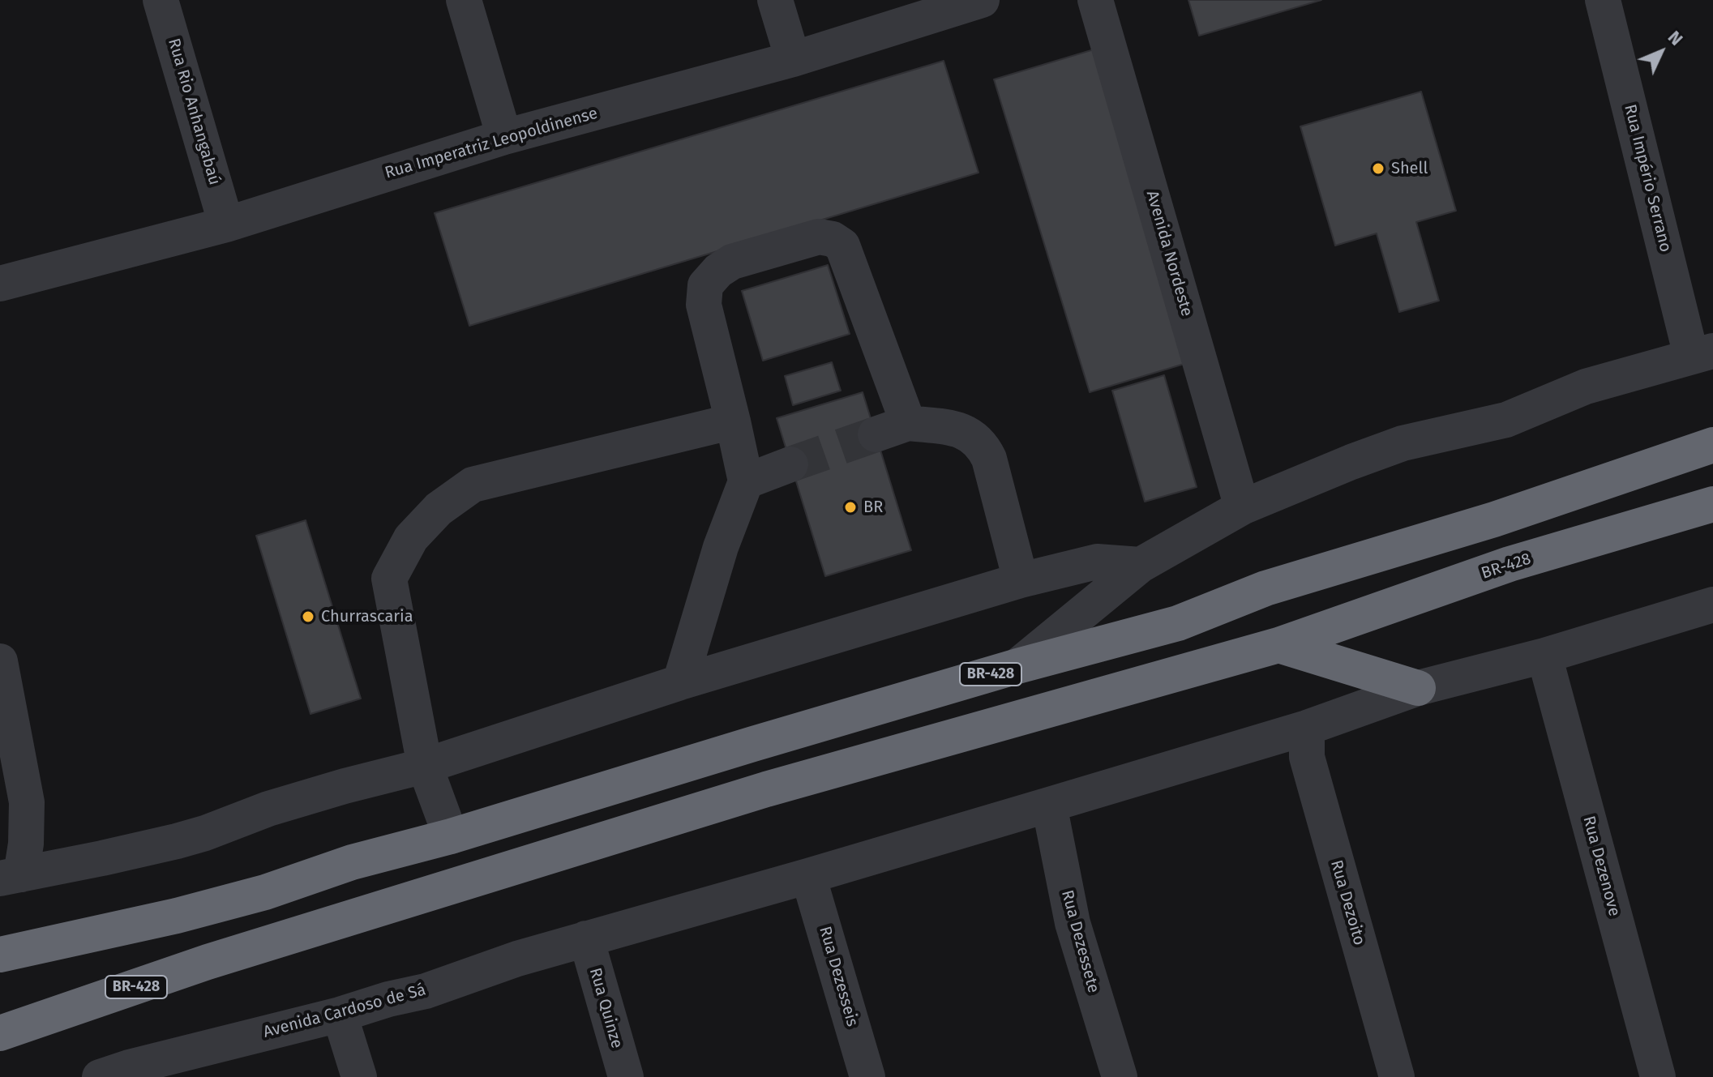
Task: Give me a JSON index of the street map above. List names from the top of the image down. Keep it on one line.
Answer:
{"streets":{"highway":["BR-428"],"street":["Rua Rio Anhangabaú","Rua Imperatriz Leopoldinense","Rua Império Serrano","Avenida Nordeste","Rua Dezenove","Rua Dezoito","Rua Dezessete","Rua Dezesseis","Rua Quinze","Avenida Cardoso de Sá"]},"crossings":[["Rua Rio Anhangabaú","Rua Imperatriz Leopoldinense"],["Rua Dezenove","Avenida Cardoso de Sá"],["Rua Dezoito","Avenida Cardoso de Sá"],["Rua Dezessete","Avenida Cardoso de Sá"],["Rua Dezesseis","Avenida Cardoso de Sá"],["Rua Quinze","Avenida Cardoso de Sá"]],"places":["Shell","BR","Churrascaria"],"north":"top right"}
